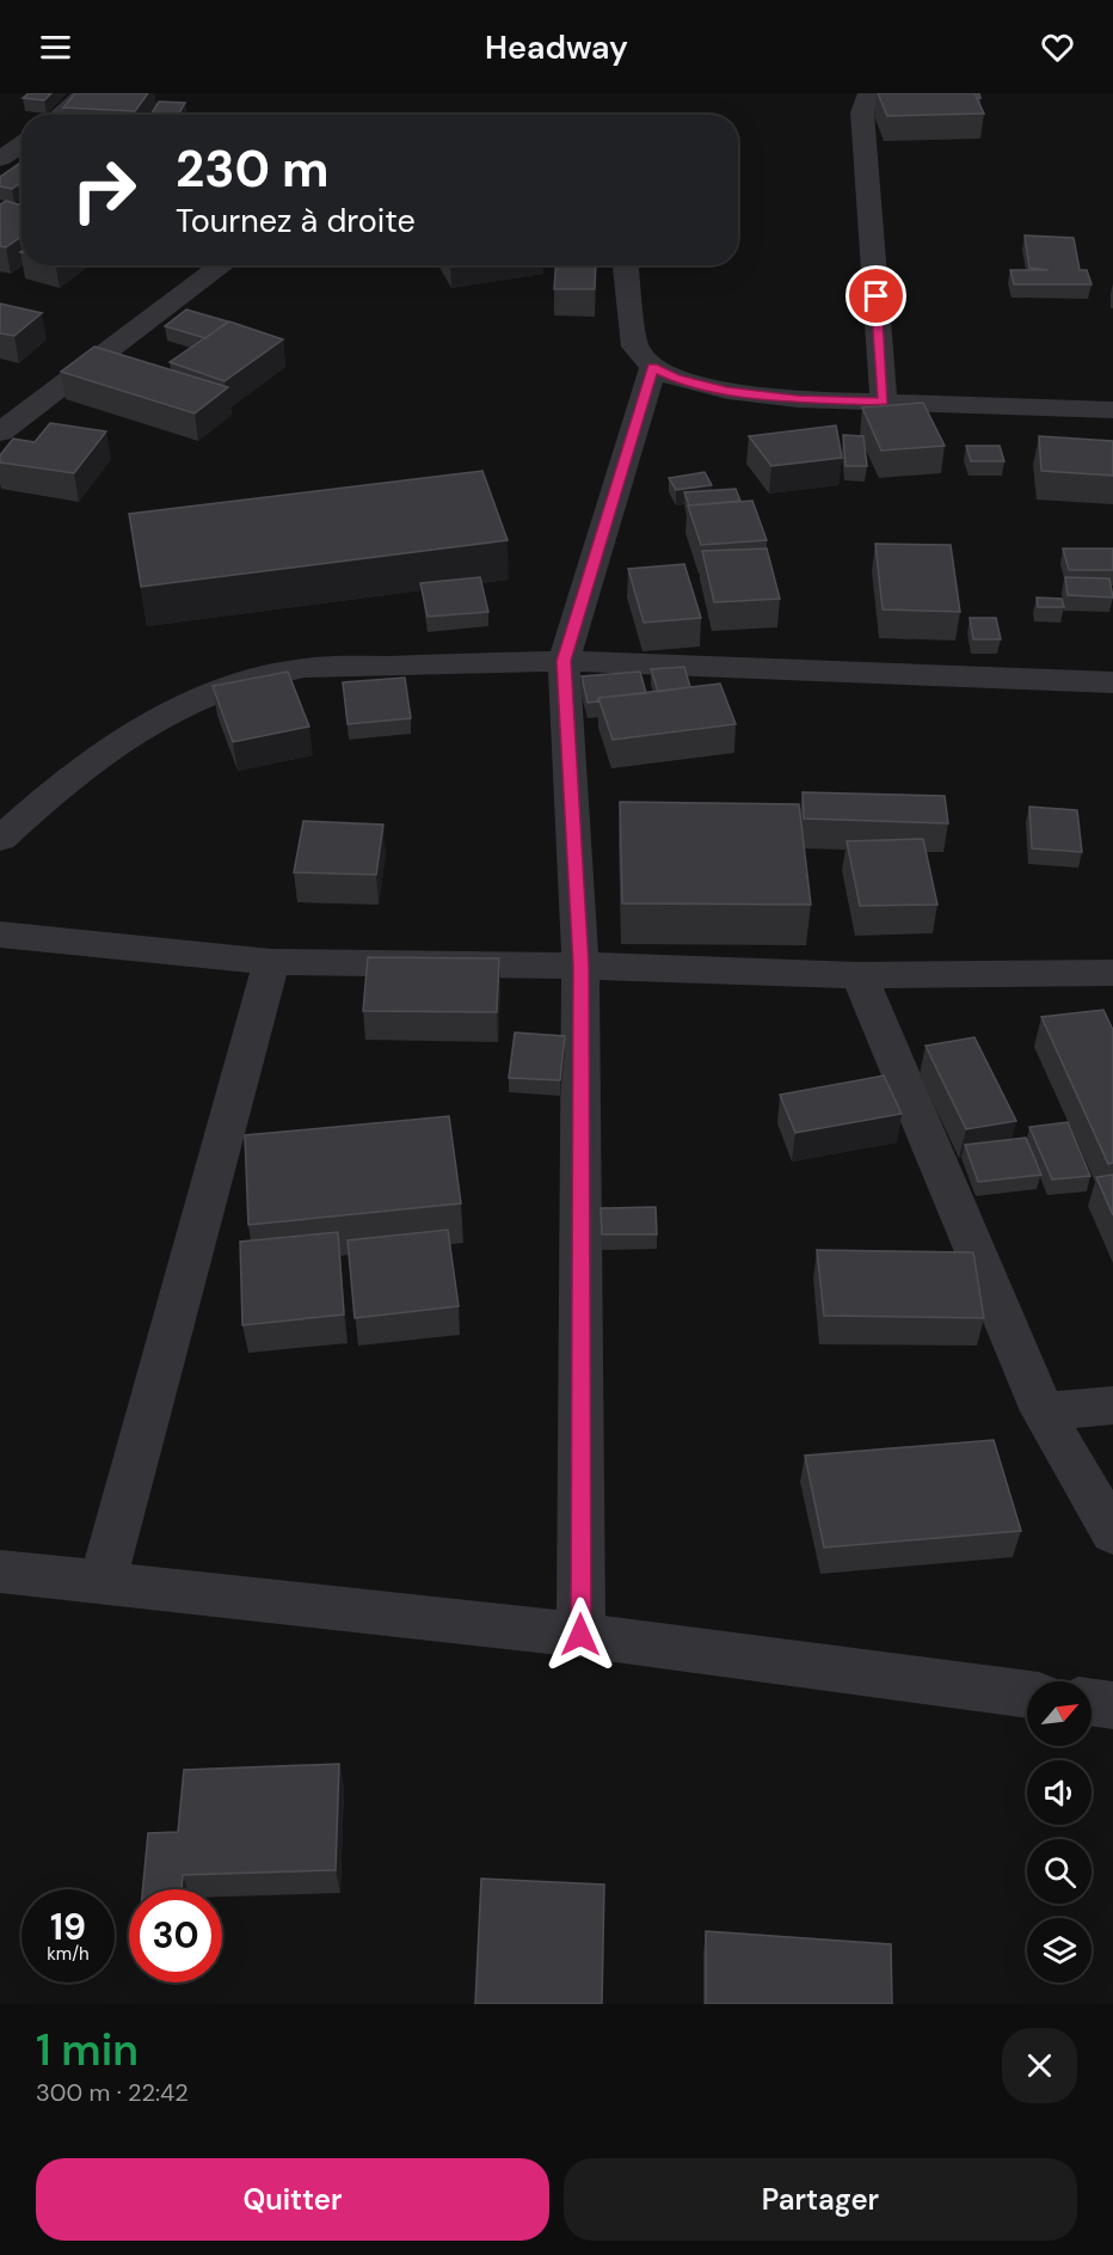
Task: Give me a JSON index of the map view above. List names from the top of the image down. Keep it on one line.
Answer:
{"north":"top right","page":{"header":"Headway","turn":["230 m","Tournez à droite"],"speed":"19 km/h","limit":"30","heading":["1 min","300 m · 22:42"],"buttons":["Quitter","Partager"]}}
